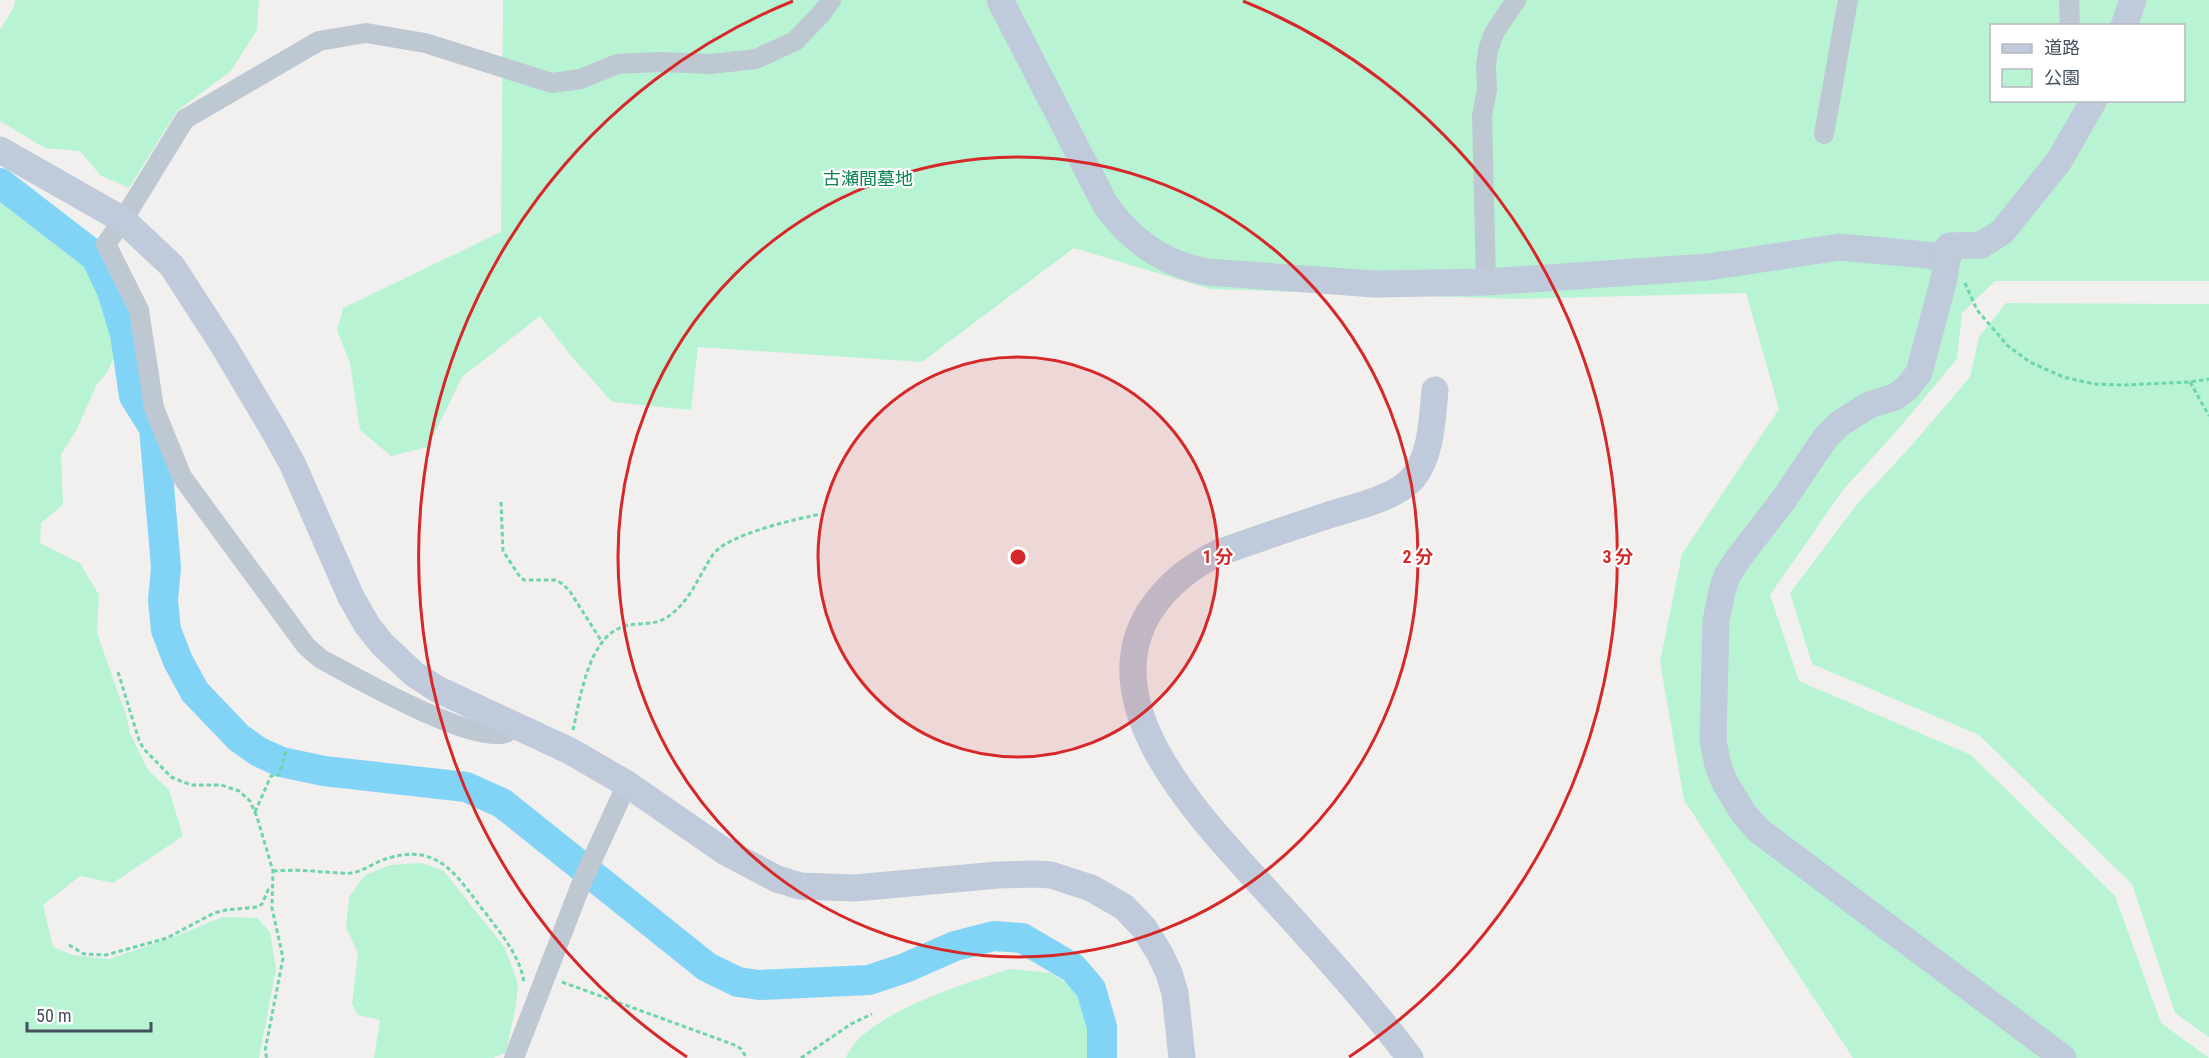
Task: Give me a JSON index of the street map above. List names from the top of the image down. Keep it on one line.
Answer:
{"parks":["古瀬間墓地"],"legend":["道路","公園"],"scale_bar":"50 m","rings":["1 分","2 分","3 分"]}
